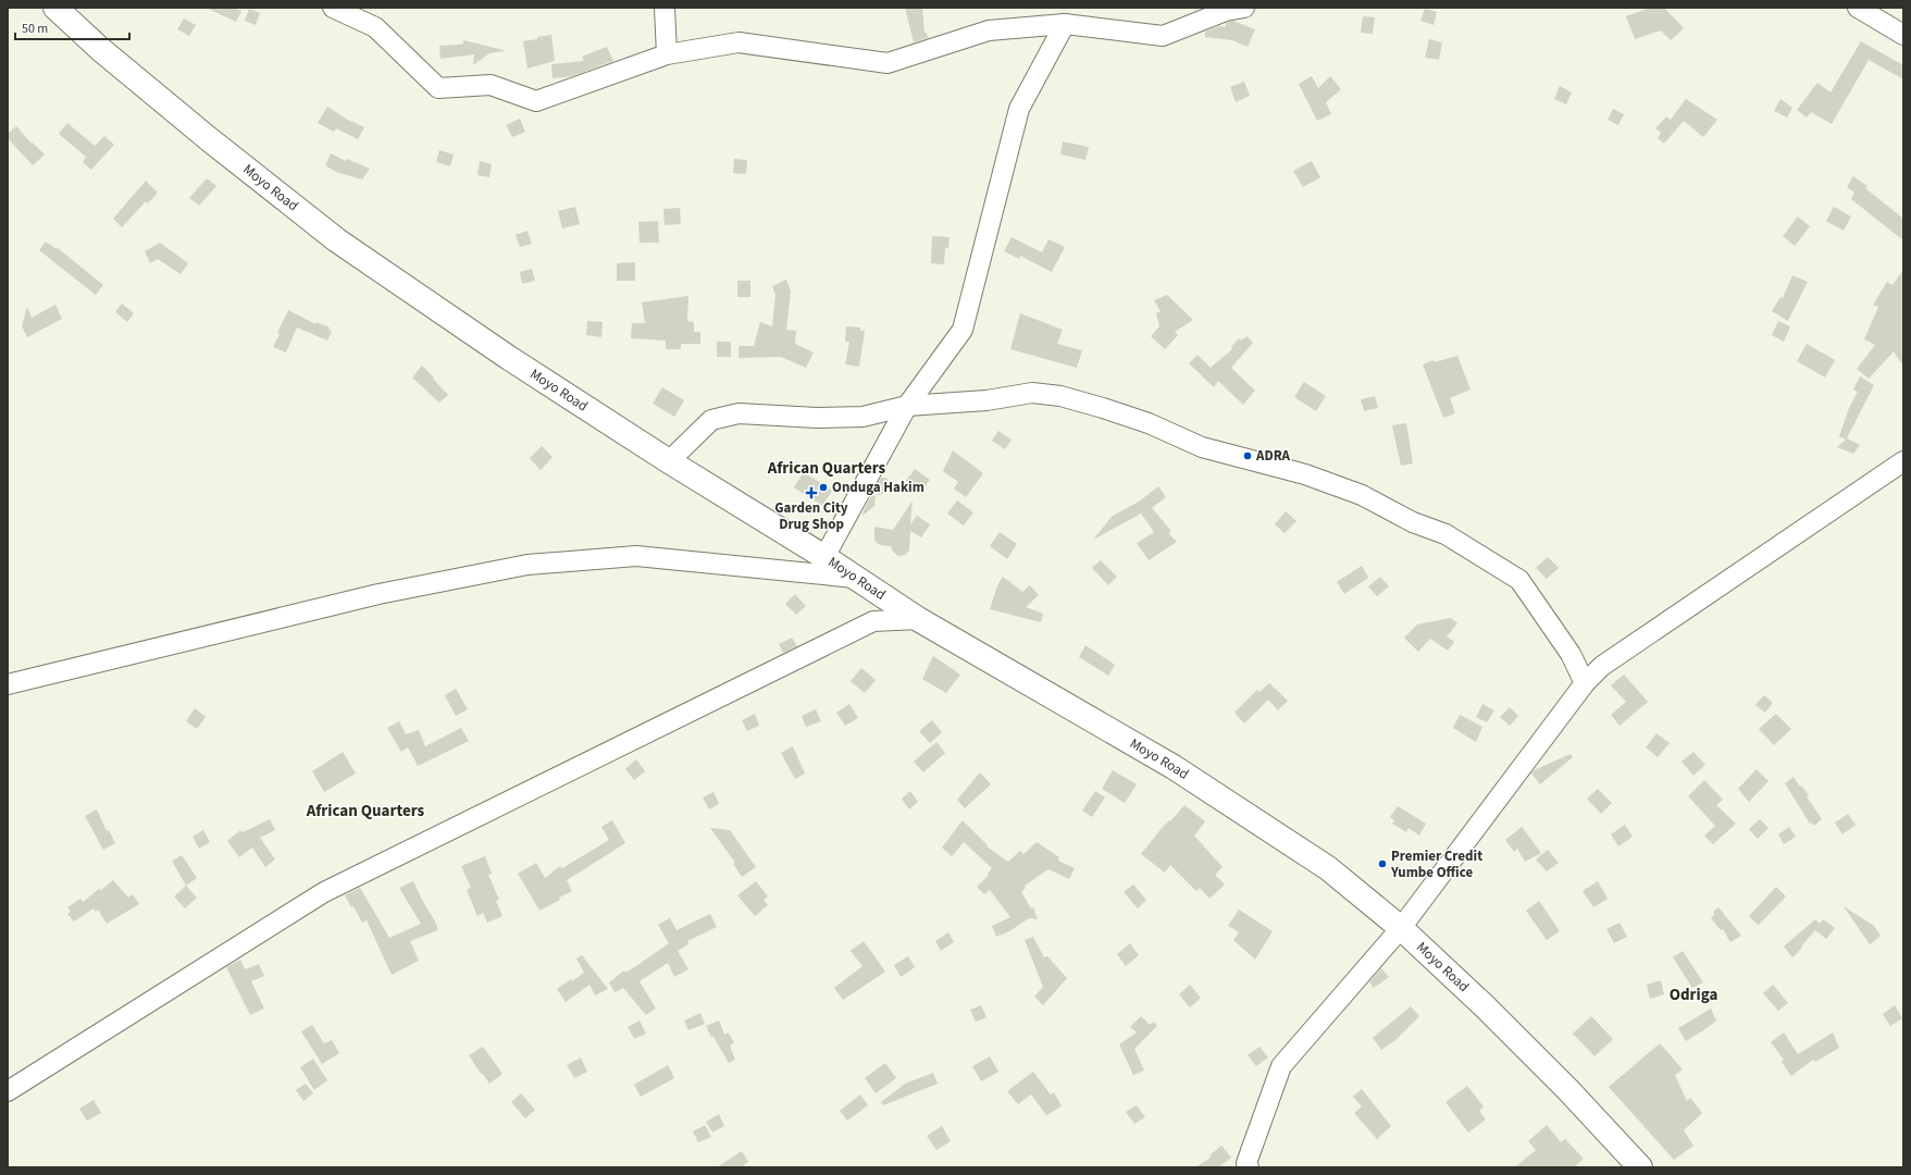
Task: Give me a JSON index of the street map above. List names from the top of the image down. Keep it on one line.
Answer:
{"streets":{"main road":["Moyo Road"]},"districts":["African Quarters","African Quarters","Odriga"],"places":{"other":["ADRA","Onduga Hakim","Premier Credit Yumbe Office"],"health":["Garden City Drug Shop"]},"scale_bar":"50 m"}
